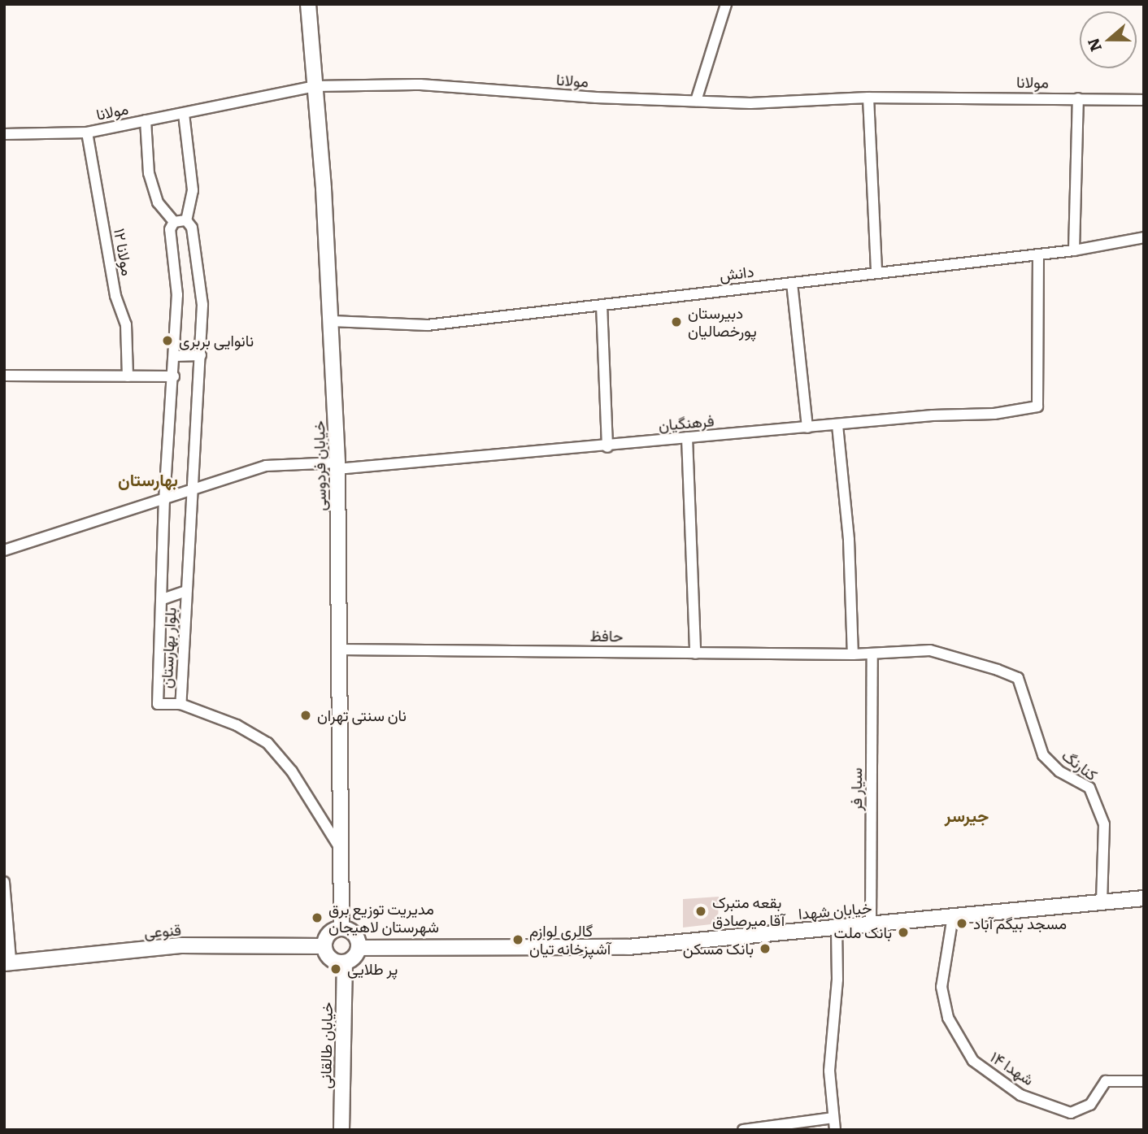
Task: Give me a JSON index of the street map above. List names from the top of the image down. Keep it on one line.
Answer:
{"streets":{"main road":["خیابان فردوسی","خیابان شهدا","قنوعی","خیابان طالقانی"],"street":["مولانا","مولانا ۱۲","دانش","فرهنگیان","حافظ","بلوار بهارستان","کنارنگ","سیار فر","شهدا ۱۴"]},"crossings":[["مولانا","مولانا ۱۲"],["مولانا","خیابان فردوسی"],["دانش","فرهنگیان"],["دانش","خیابان فردوسی"],["فرهنگیان","خیابان فردوسی"],["فرهنگیان","بلوار بهارستان"],["خیابان فردوسی","حافظ"],["خیابان فردوسی","خیابان شهدا"],["خیابان فردوسی","قنوعی"],["خیابان فردوسی","خیابان طالقانی"],["حافظ","کنارنگ"],["حافظ","سیار فر"],["کنارنگ","خیابان شهدا"],["سیار فر","خیابان شهدا"],["خیابان شهدا","قنوعی"],["خیابان شهدا","خیابان طالقانی"],["خیابان شهدا","شهدا ۱۴"],["قنوعی","خیابان طالقانی"]],"districts":["بهارستان","جیرسر"],"places":["دبیرستان پورخصالیان","نانوایی بربری","نان سنتی تهران","بقعه متبرک آقا میرصادق","مدیریت توزیع برق شهرستان لاهیجان","مسجد بیگم آباد","بانک ملت","گالری لوازم آشپزخانه تیان","بانک مسکن","پر طلایی"],"north":"left"}
